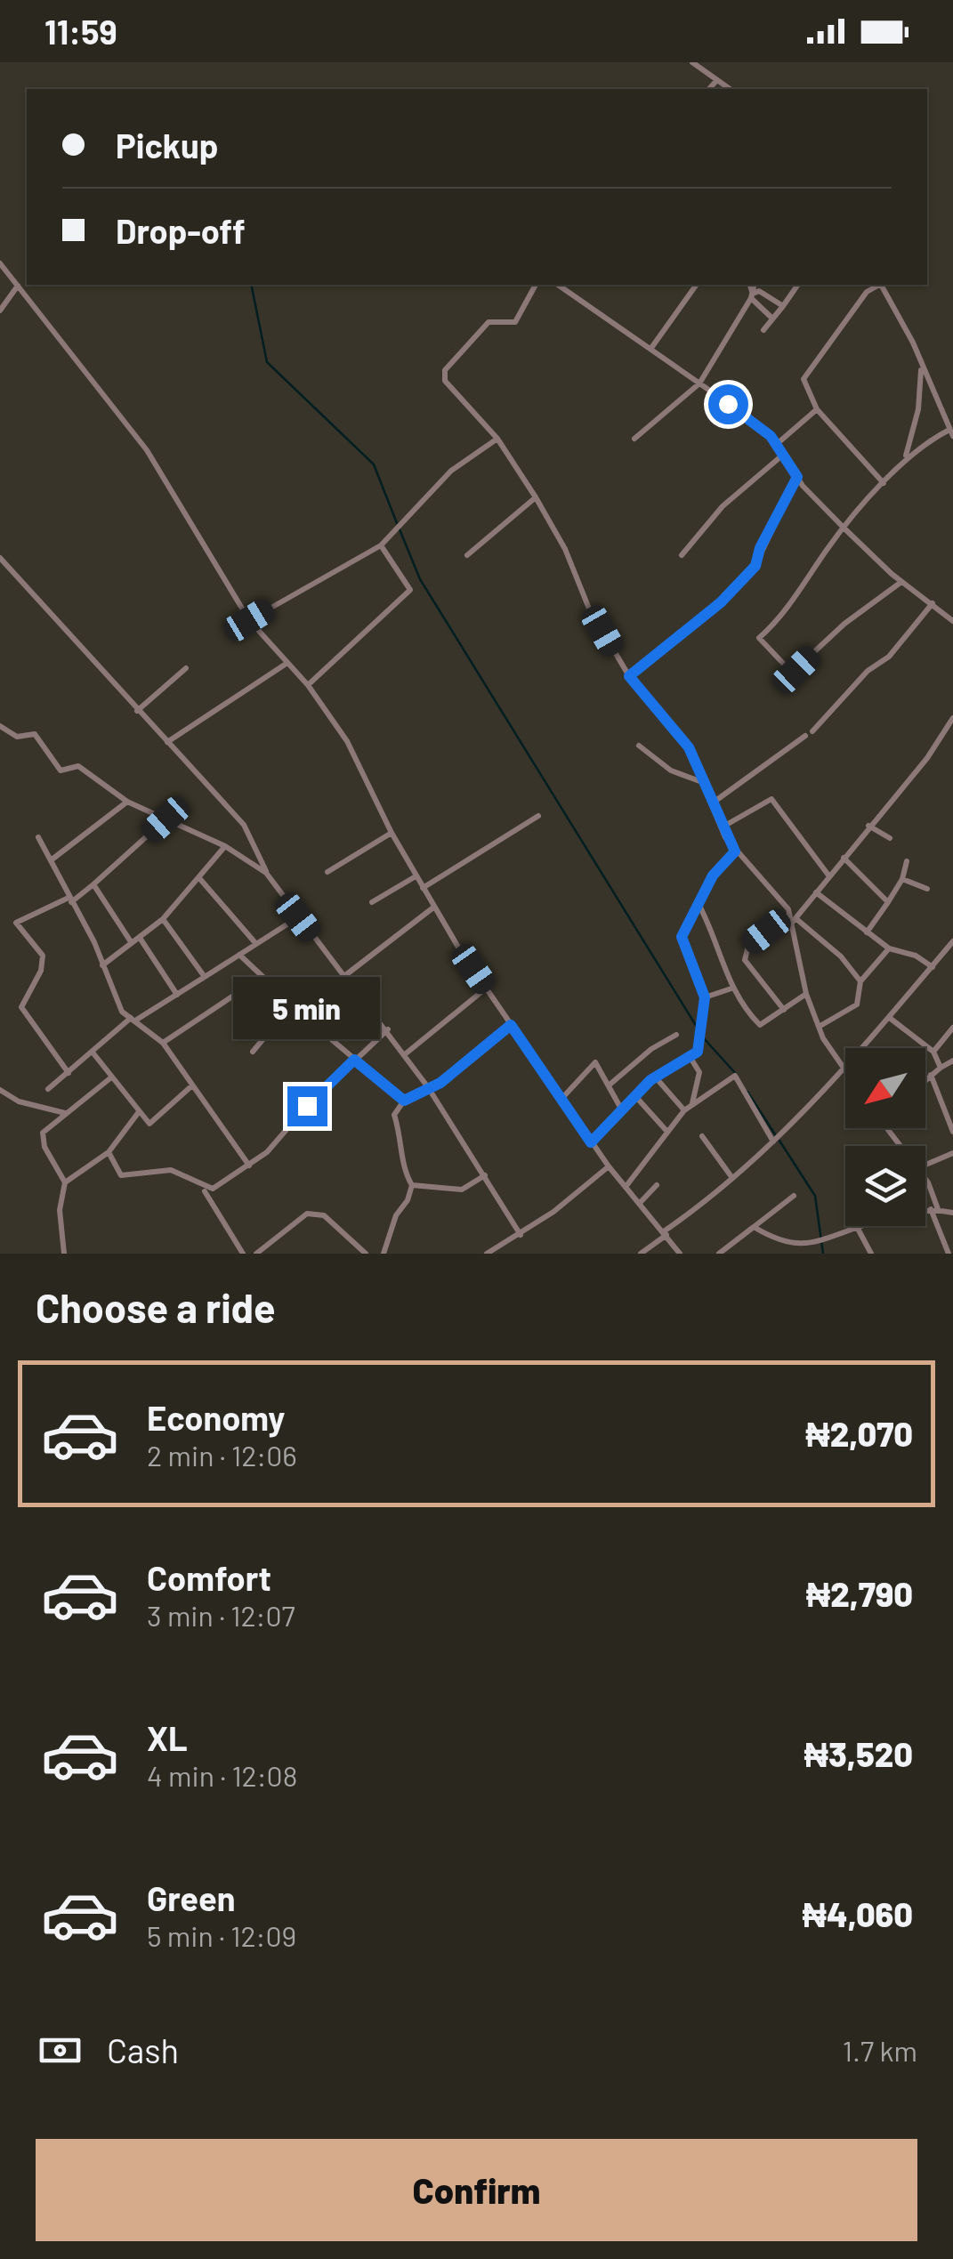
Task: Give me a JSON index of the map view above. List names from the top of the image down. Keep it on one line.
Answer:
{"north":"bottom left","page":{"status":"11:59","banner":["Pickup","Drop-off"],"bubble":"5 min","heading":"Choose a ride","list":[{"name":"Economy","note":"2 min · 12:06","value":"₦2,070"},{"name":"Comfort","note":"3 min · 12:07","value":"₦2,790"},{"name":"XL","note":"4 min · 12:08","value":"₦3,520"},{"name":"Green","note":"5 min · 12:09","value":"₦4,060"}],"pay":["Cash","1.7 km"],"buttons":"Confirm"}}
